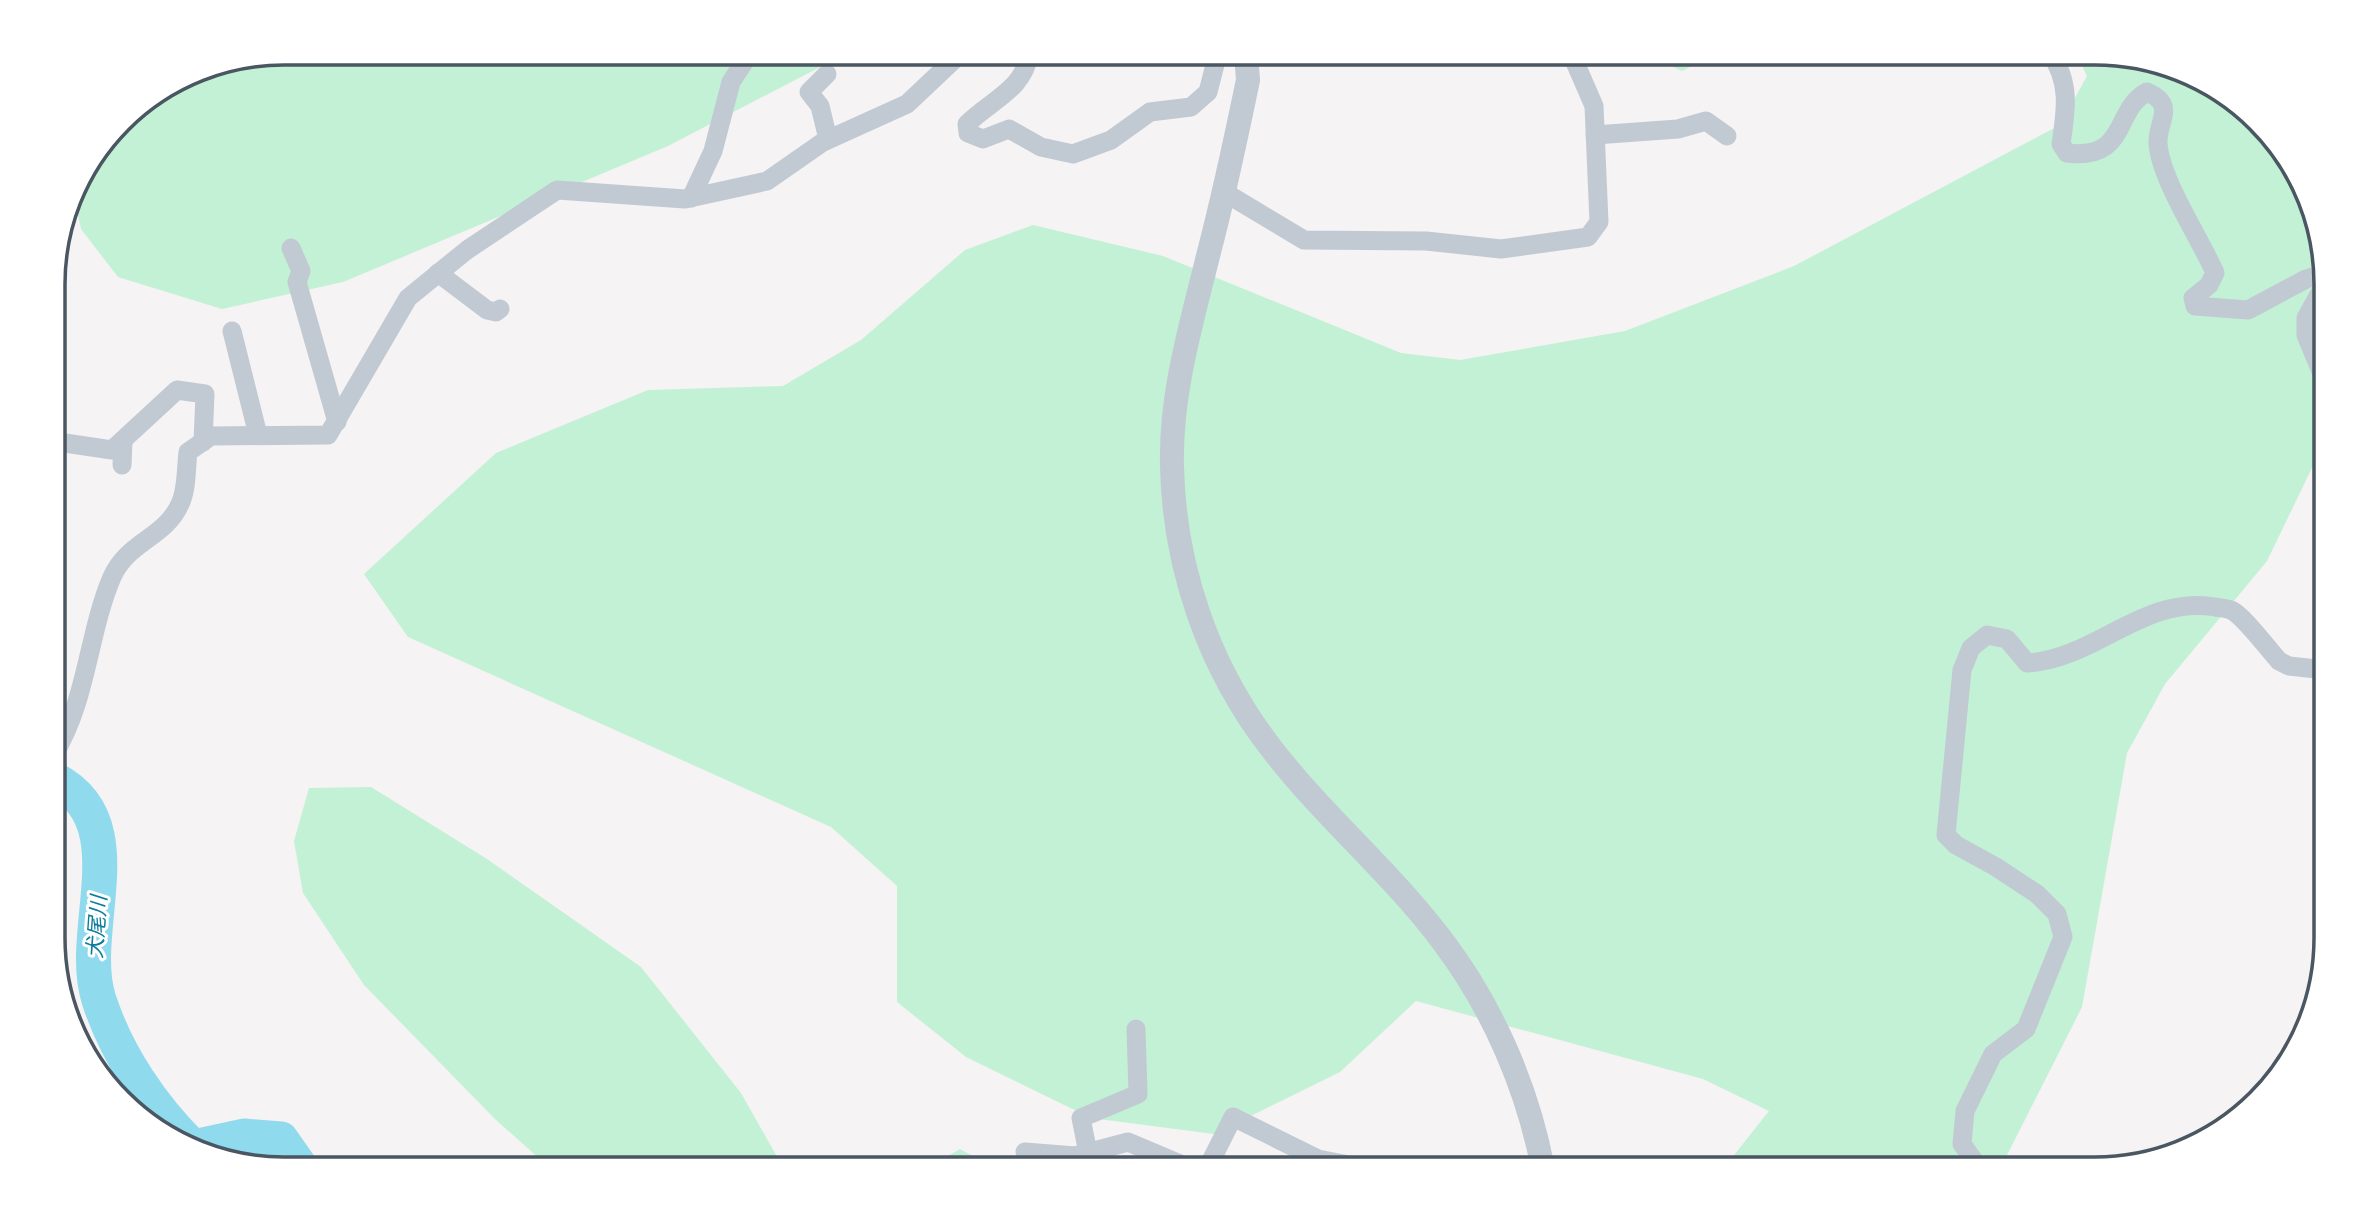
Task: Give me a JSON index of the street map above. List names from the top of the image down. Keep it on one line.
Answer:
{"water":["犬尾川"]}
